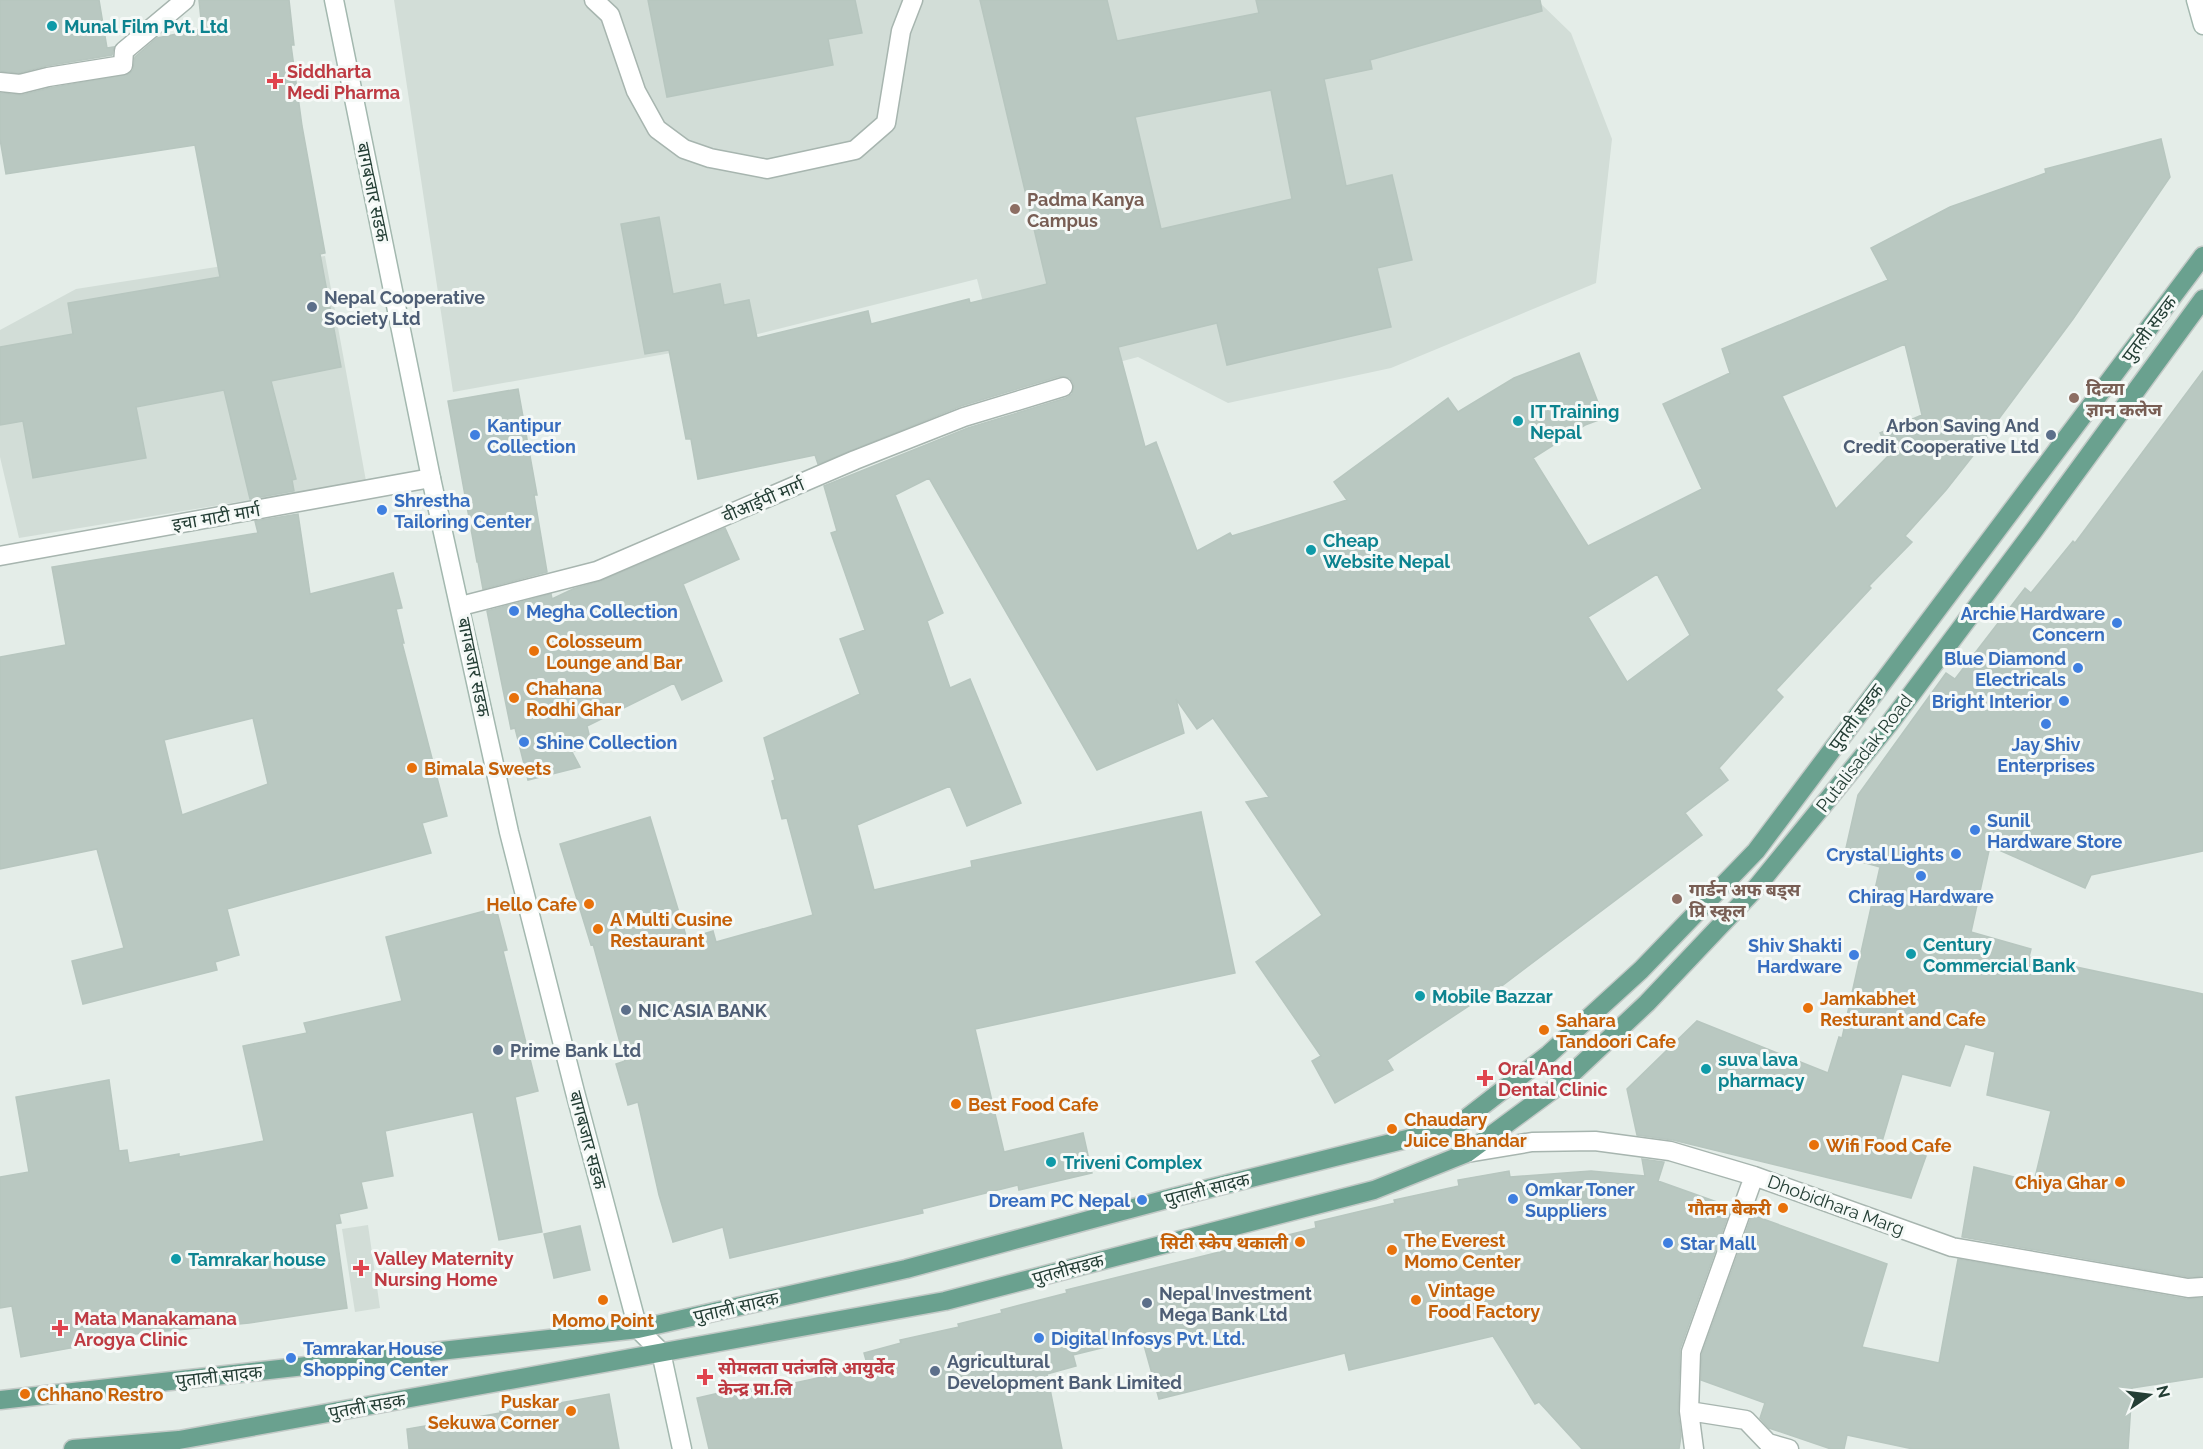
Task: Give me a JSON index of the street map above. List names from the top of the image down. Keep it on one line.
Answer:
{"streets":{"main road":["पुतली सडक","Putalisadak Road","पुताली सादक","पुतलीसडक"],"street":["बागबजार सडक","वीआईपी मार्ग","इचा माटी मार्ग","Dhobidhara Marg"]},"crossings":[["बागबजार सडक","वीआईपी मार्ग"],["बागबजार सडक","इचा माटी मार्ग"],["बागबजार सडक","पुताली सादक"],["पुतली सडक","पुताली सादक"],["पुतली सडक","पुतलीसडक"],["Putalisadak Road","Dhobidhara Marg"],["Putalisadak Road","पुतलीसडक"],["Dhobidhara Marg","पुतलीसडक"]],"places":{"other":["Munal Film Pvt. Ltd","Padma Kanya Campus","Nepal Cooperative Society Ltd","दिव्या ज्ञान कलेज","IT Training Nepal","Kantipur Collection","Arbon Saving And Credit Cooperative Ltd","Shrestha Tailoring Center","Cheap Website Nepal","Megha Collection","Archie Hardware Concern","Colosseum Lounge and Bar","Blue Diamond Electricals","Chahana Rodhi Ghar","Bright Interior","Jay Shiv Enterprises","Shine Collection","Bimala Sweets","Sunil Hardware Store","Crystal Lights","Chirag Hardware","गार्डन अफ बड्स प्रि स्कूल","Hello Cafe","A Multi Cusine Restaurant","Century Commercial Bank","Shiv Shakti Hardware","Mobile Bazzar","Jamkabhet Resturant and Cafe","NIC ASIA BANK","Sahara Tandoori Cafe","Prime Bank Ltd","suva lava pharmacy","Best Food Cafe","Chaudary Juice Bhandar","Wifi Food Cafe","Triveni Complex","Chiya Ghar","Omkar Toner Suppliers","Dream PC Nepal","गौतम बेकरी","सिटी स्केप थकाली","Star Mall","The Everest Momo Center","Tamrakar house","Momo Point","Vintage Food Factory","Nepal Investment Mega Bank Ltd","Digital Infosys Pvt. Ltd.","Tamrakar House Shopping Center","Agricultural Development Bank Limited","Chhano Restro","Puskar Sekuwa Corner"],"health":["Siddharta Medi Pharma","Oral And Dental Clinic","Valley Maternity Nursing Home","Mata Manakamana Arogya Clinic","सोमलता पतंजलि आयुर्वेद केन्द्र प्रा.लि"]},"north":"right"}
